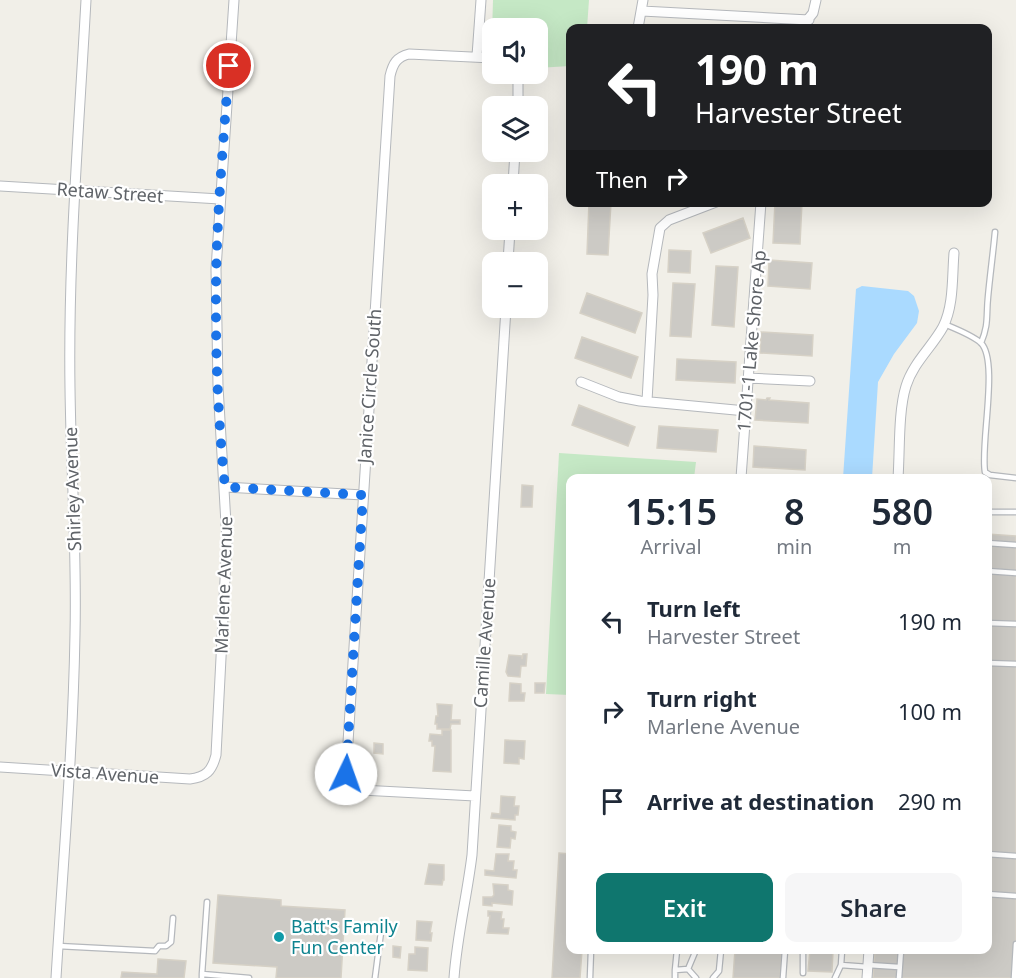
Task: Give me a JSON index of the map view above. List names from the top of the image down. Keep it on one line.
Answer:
{"streets":{"street":["Retaw Street","1701-1 Lake Shore Ap","Janice Circle South","Shirley Avenue","Marlene Avenue","Camille Avenue","Vista Avenue"]},"crossings":[["Retaw Street","Shirley Avenue"],["Retaw Street","Marlene Avenue"],["Janice Circle South","Camille Avenue"],["Shirley Avenue","Vista Avenue"],["Marlene Avenue","Vista Avenue"]],"places":["Batt's Family Fun Center"],"page":{"map_buttons":["+","−"],"turn":["190 m","Harvester Street"],"then":"Then","eta":["15:15","Arrival","8","min","580","m"],"list":[{"name":"Turn left","note":"Harvester Street","value":"190 m"},{"name":"Turn right","note":"Marlene Avenue","value":"100 m"},{"name":"Arrive at destination","value":"290 m"}],"buttons":["Exit","Share"]}}
